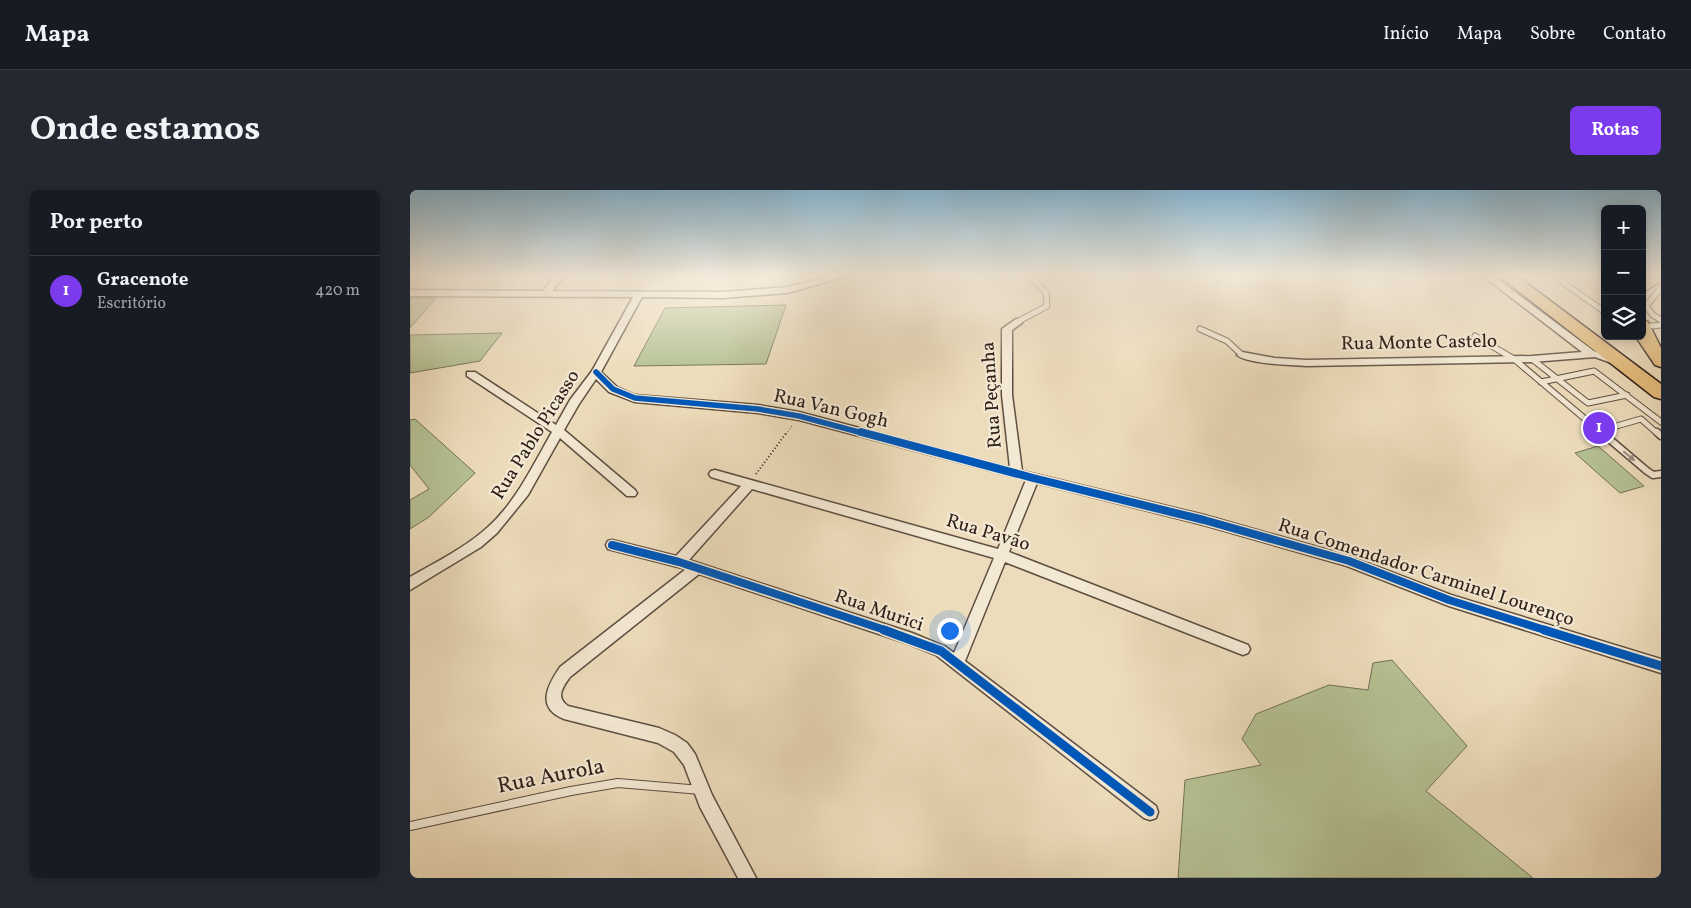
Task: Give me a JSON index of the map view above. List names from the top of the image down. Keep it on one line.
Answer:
{"streets":{"street":["Rua Monte Castelo","Rua Peçanha","Rua Van Gogh","Rua Pablo Picasso","Rua Pavão","Rua Comendador Carminel Lourenço","Rua Murici"],"lane":["Rua Aurola"]},"crossings":[["Rua Peçanha","Rua Van Gogh"],["Rua Van Gogh","Rua Pablo Picasso"],["Rua Van Gogh","Rua Comendador Carminel Lourenço"]],"page":{"header":"Mapa","nav":["Início","Mapa","Sobre","Contato"],"title":"Onde estamos","buttons":"Rotas","heading":"Por perto","map_buttons":["+","−"],"list":[{"mark":"1","name":"Gracenote","note":"Escritório","value":"420 m"}],"pins":"1"}}
